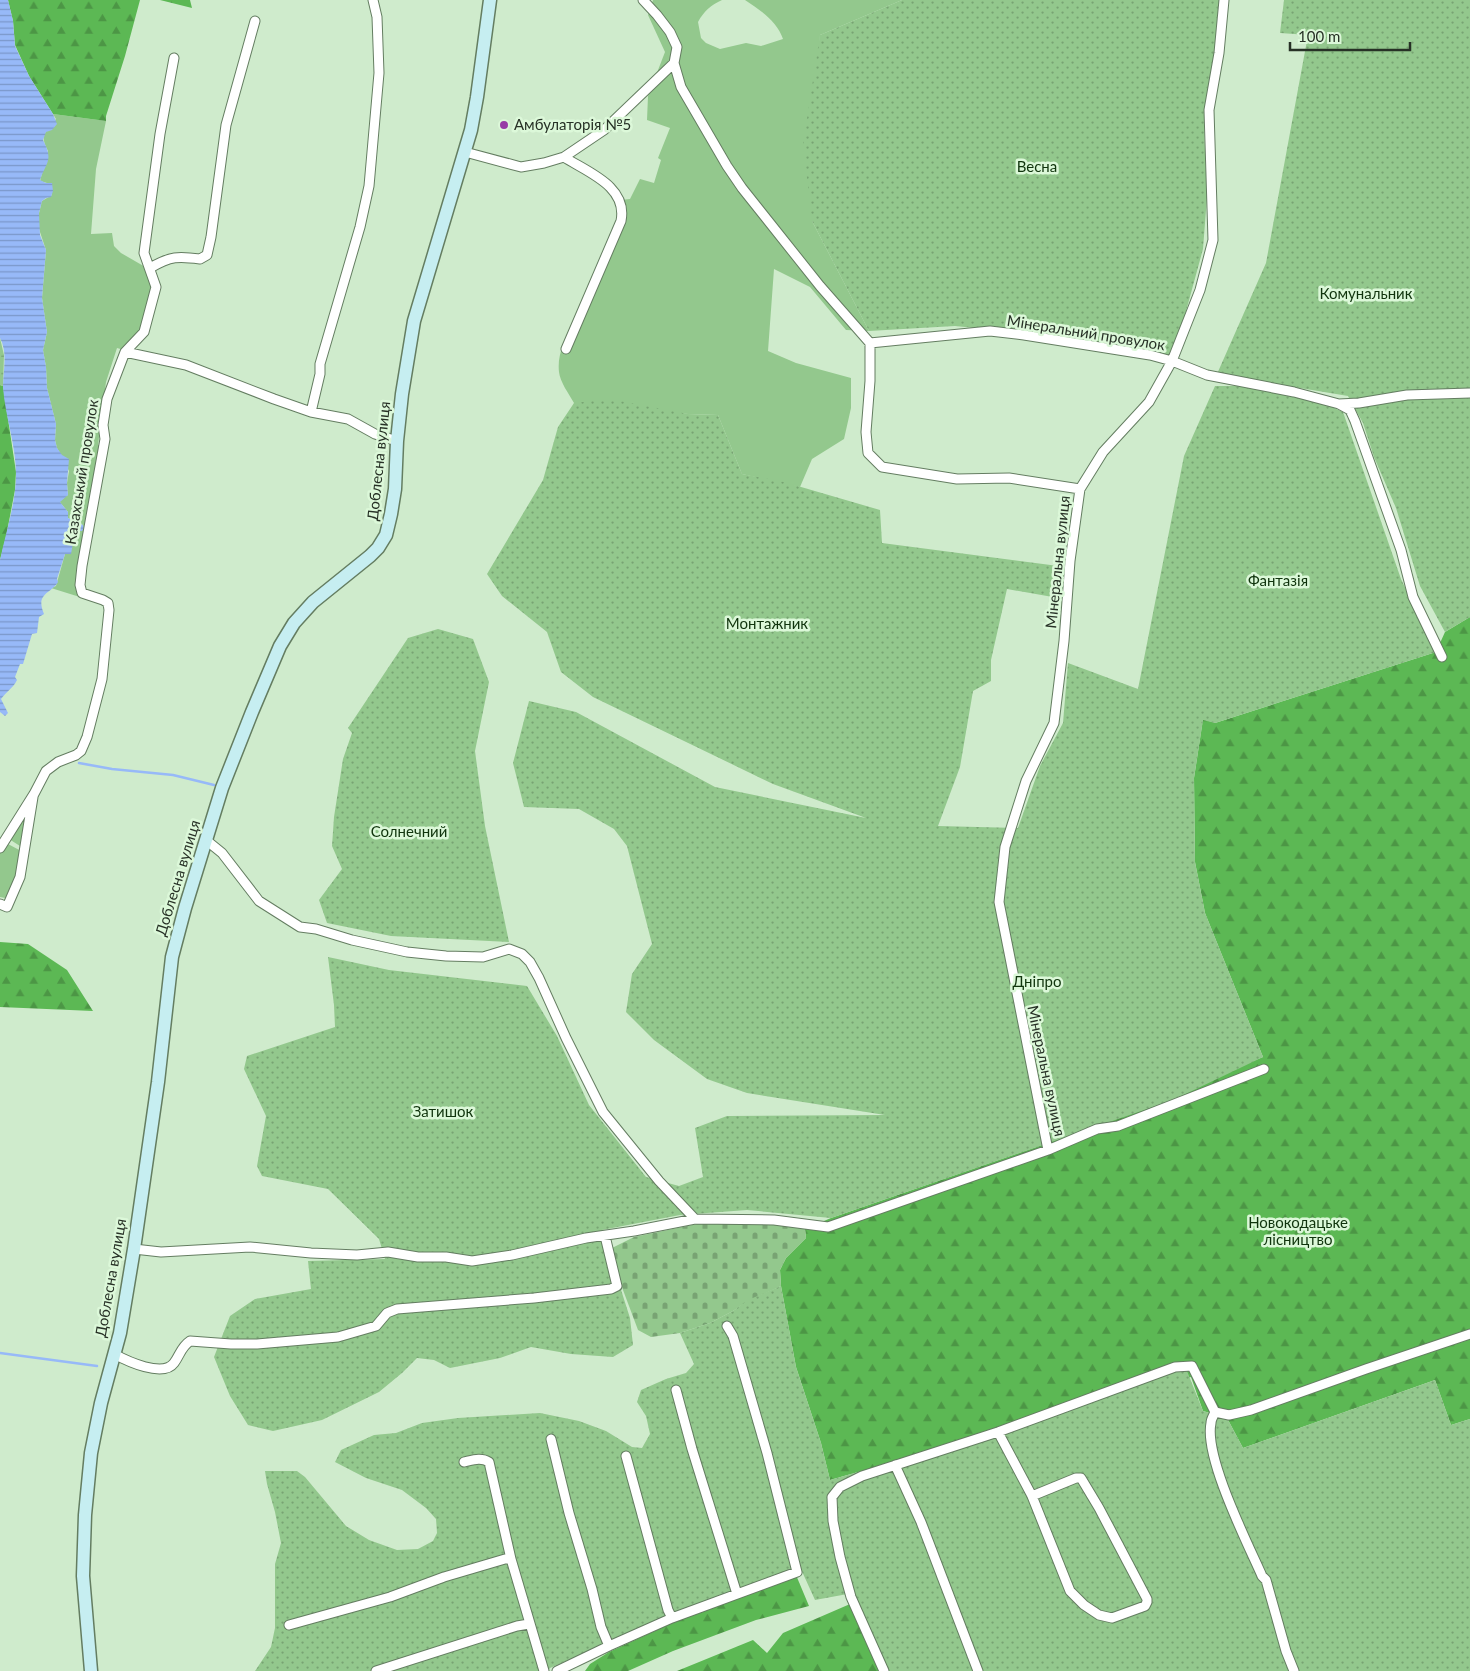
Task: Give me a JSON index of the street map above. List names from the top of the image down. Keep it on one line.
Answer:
{"streets":{"street":["Мінеральний провулок","Доблесна вулиця","Казахський провулок","Мінеральна вулиця"]},"crossings":[["Мінеральний провулок","Мінеральна вулиця"]],"parks":["Весна","Комунальник","Фантазія","Монтажник","Солнечний","Дніпро","Затишок","Новокодацьке лісництво"],"places":["Амбулаторія №5"],"scale_bar":"100 m"}
